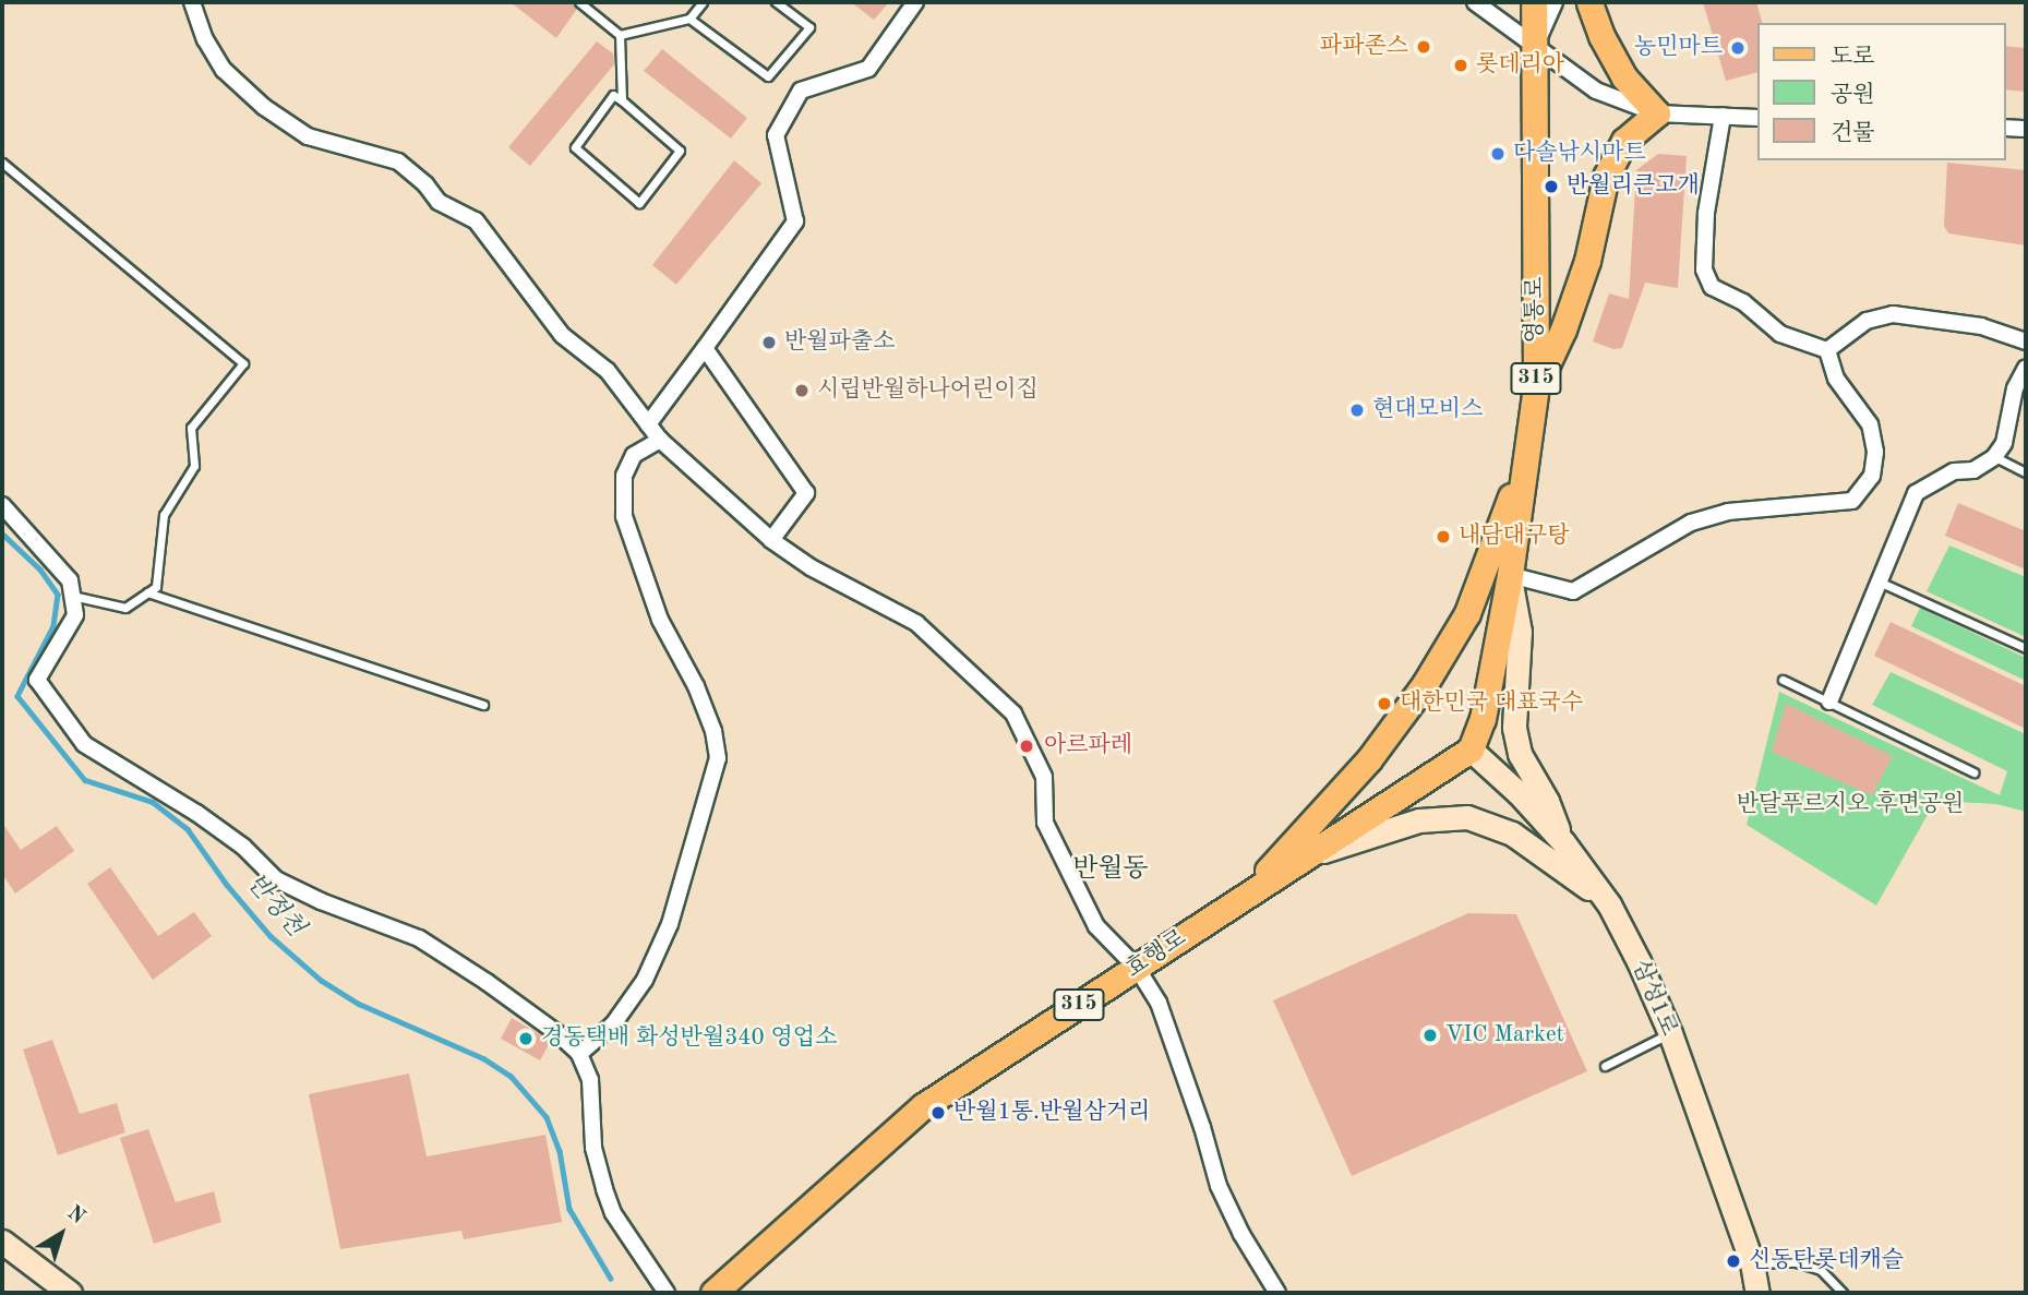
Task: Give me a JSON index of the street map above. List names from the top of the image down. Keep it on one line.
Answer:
{"streets":{"main road":["영통로","315","효행로","삼성1로"]},"crossings":[["영통로","315"],["영통로","효행로"],["영통로","삼성1로"],["315","효행로"],["효행로","삼성1로"]],"districts":["반월동"],"water":["반정천"],"parks":["반달푸르지오 후면공원"],"places":["파파존스","농민마트","롯데리아","다솔낚시마트","반월리큰고개","반월파출소","시립반월하나어린이집","현대모비스","내담대구탕","대한민국 대표국수","아르파레","VIC Market","경동택배 화성반월340 영업소","반월1통.반월삼거리","신동탄롯데캐슬"],"legend":["도로","공원","건물"],"north":"top right"}
